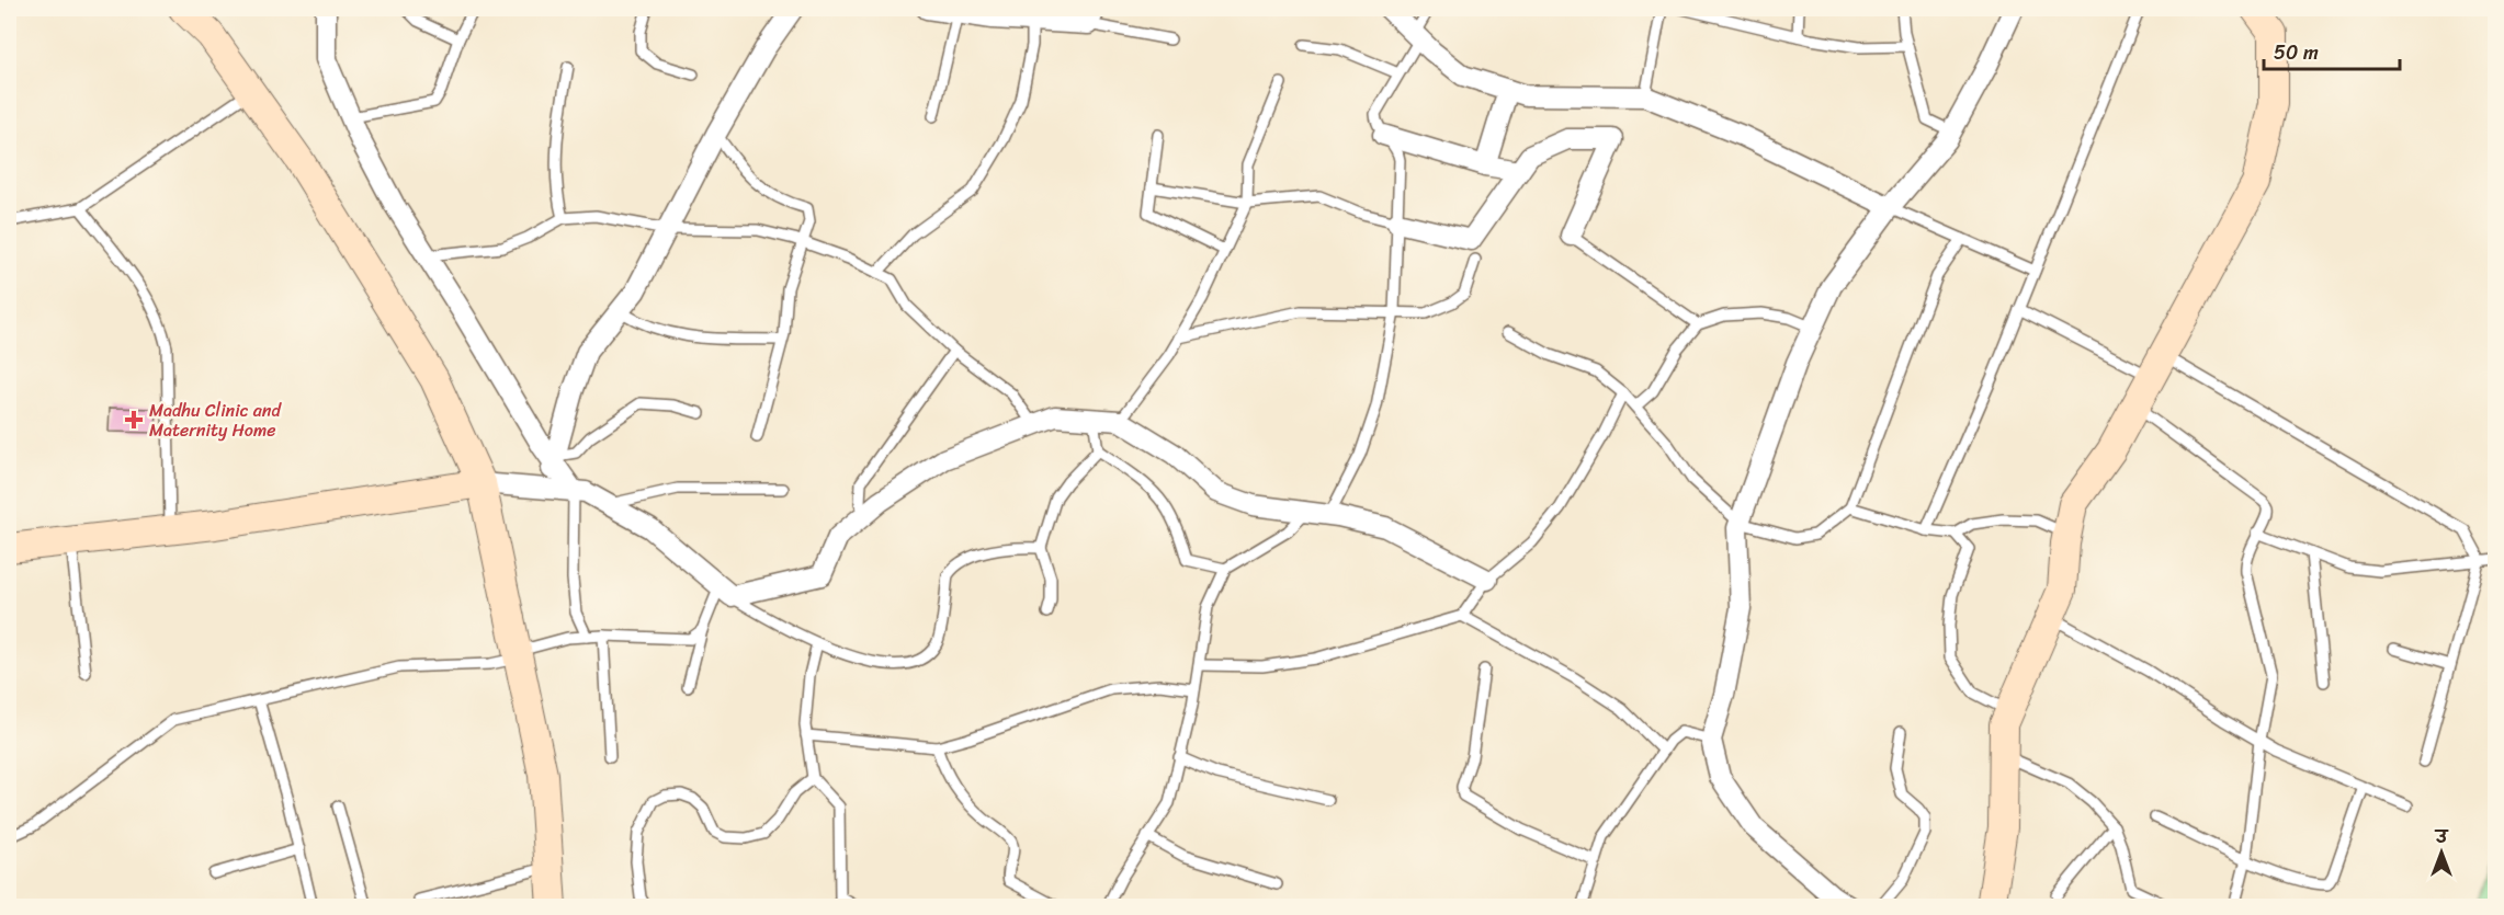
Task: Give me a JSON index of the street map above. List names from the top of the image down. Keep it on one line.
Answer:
{"places":{"health":["Madhu Clinic and Maternity Home"]},"scale_bar":"50 m","north":"top"}
